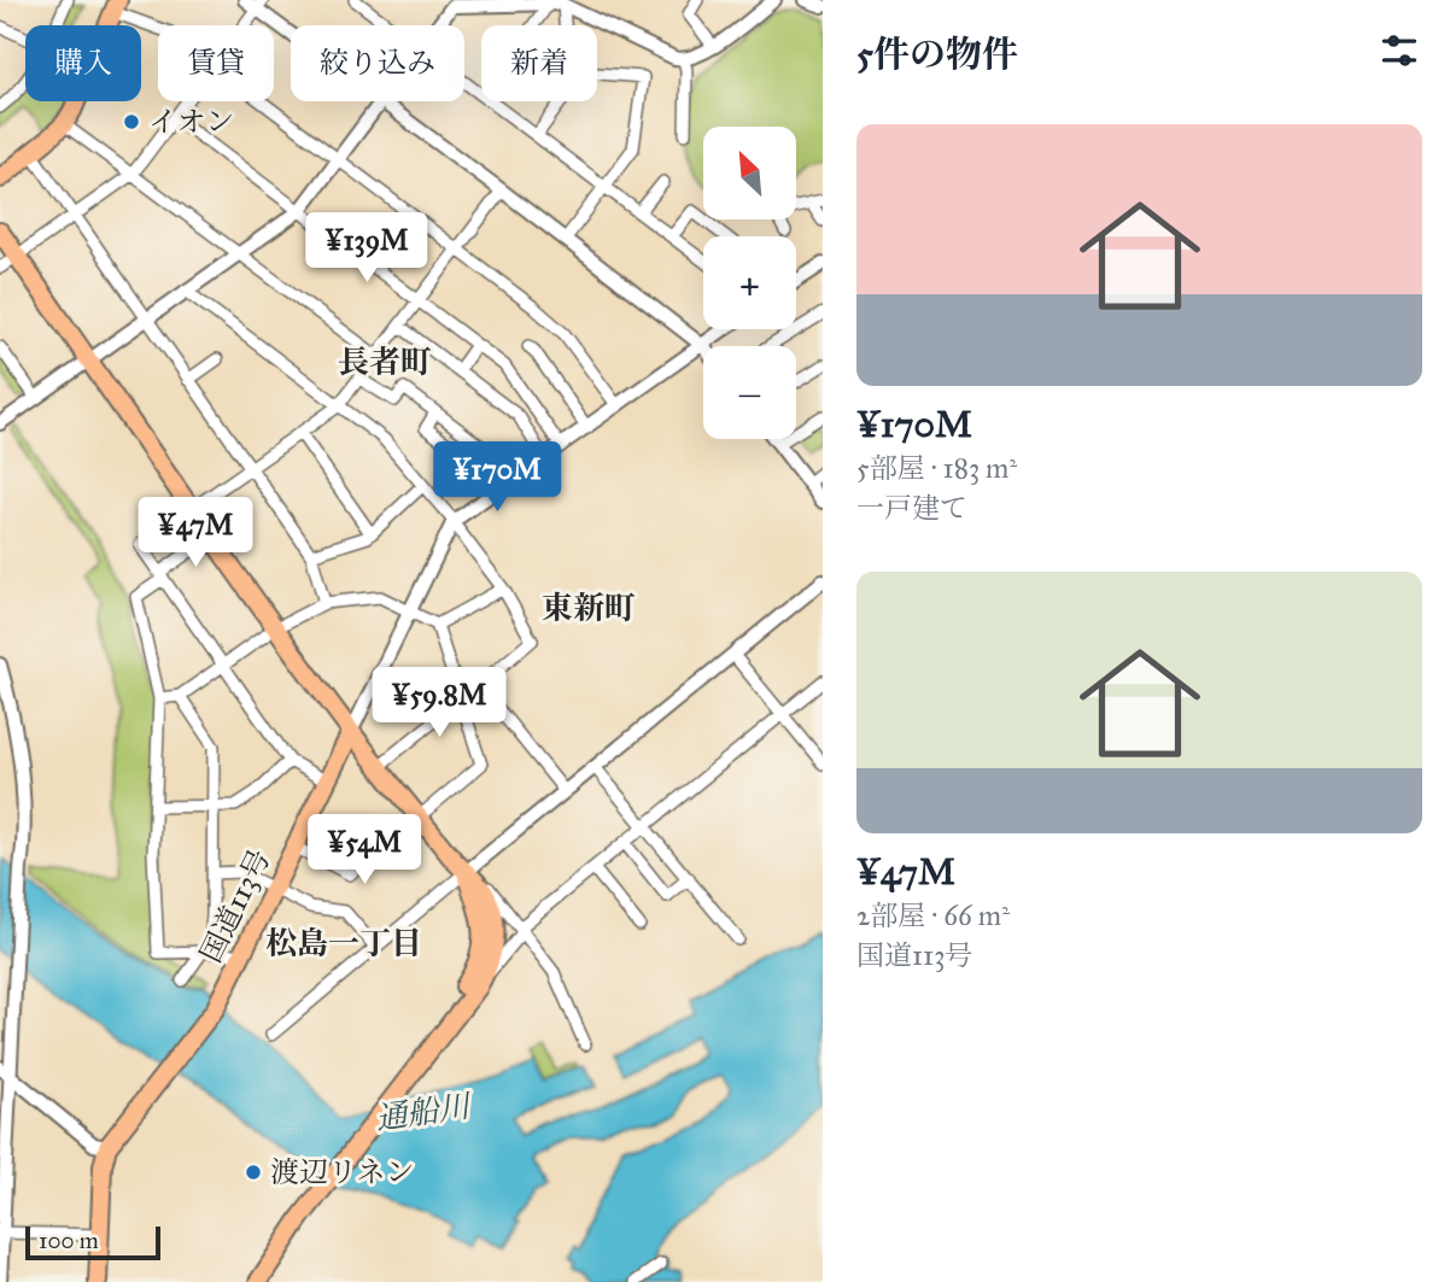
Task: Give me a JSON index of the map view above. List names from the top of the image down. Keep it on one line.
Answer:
{"streets":{"highway":["国道113号"]},"districts":["長者町","東新町","松島一丁目"],"water":["通船川"],"places":["イオン","渡辺リネン"],"scale_bar":"100 m","north":"top left","page":{"heading":"5件の物件","chip":["購入","賃貸","絞り込み","新着"],"list":[{"name":"¥170M","note":"5部屋 · 183 m² · 一戸建て"},{"name":"¥47M","note":"2部屋 · 66 m² · 国道113号"}],"map_buttons":["+","−"],"price":["¥139M","¥170M","¥47M","¥59.8M","¥54M"],"scale":"100 m"}}
